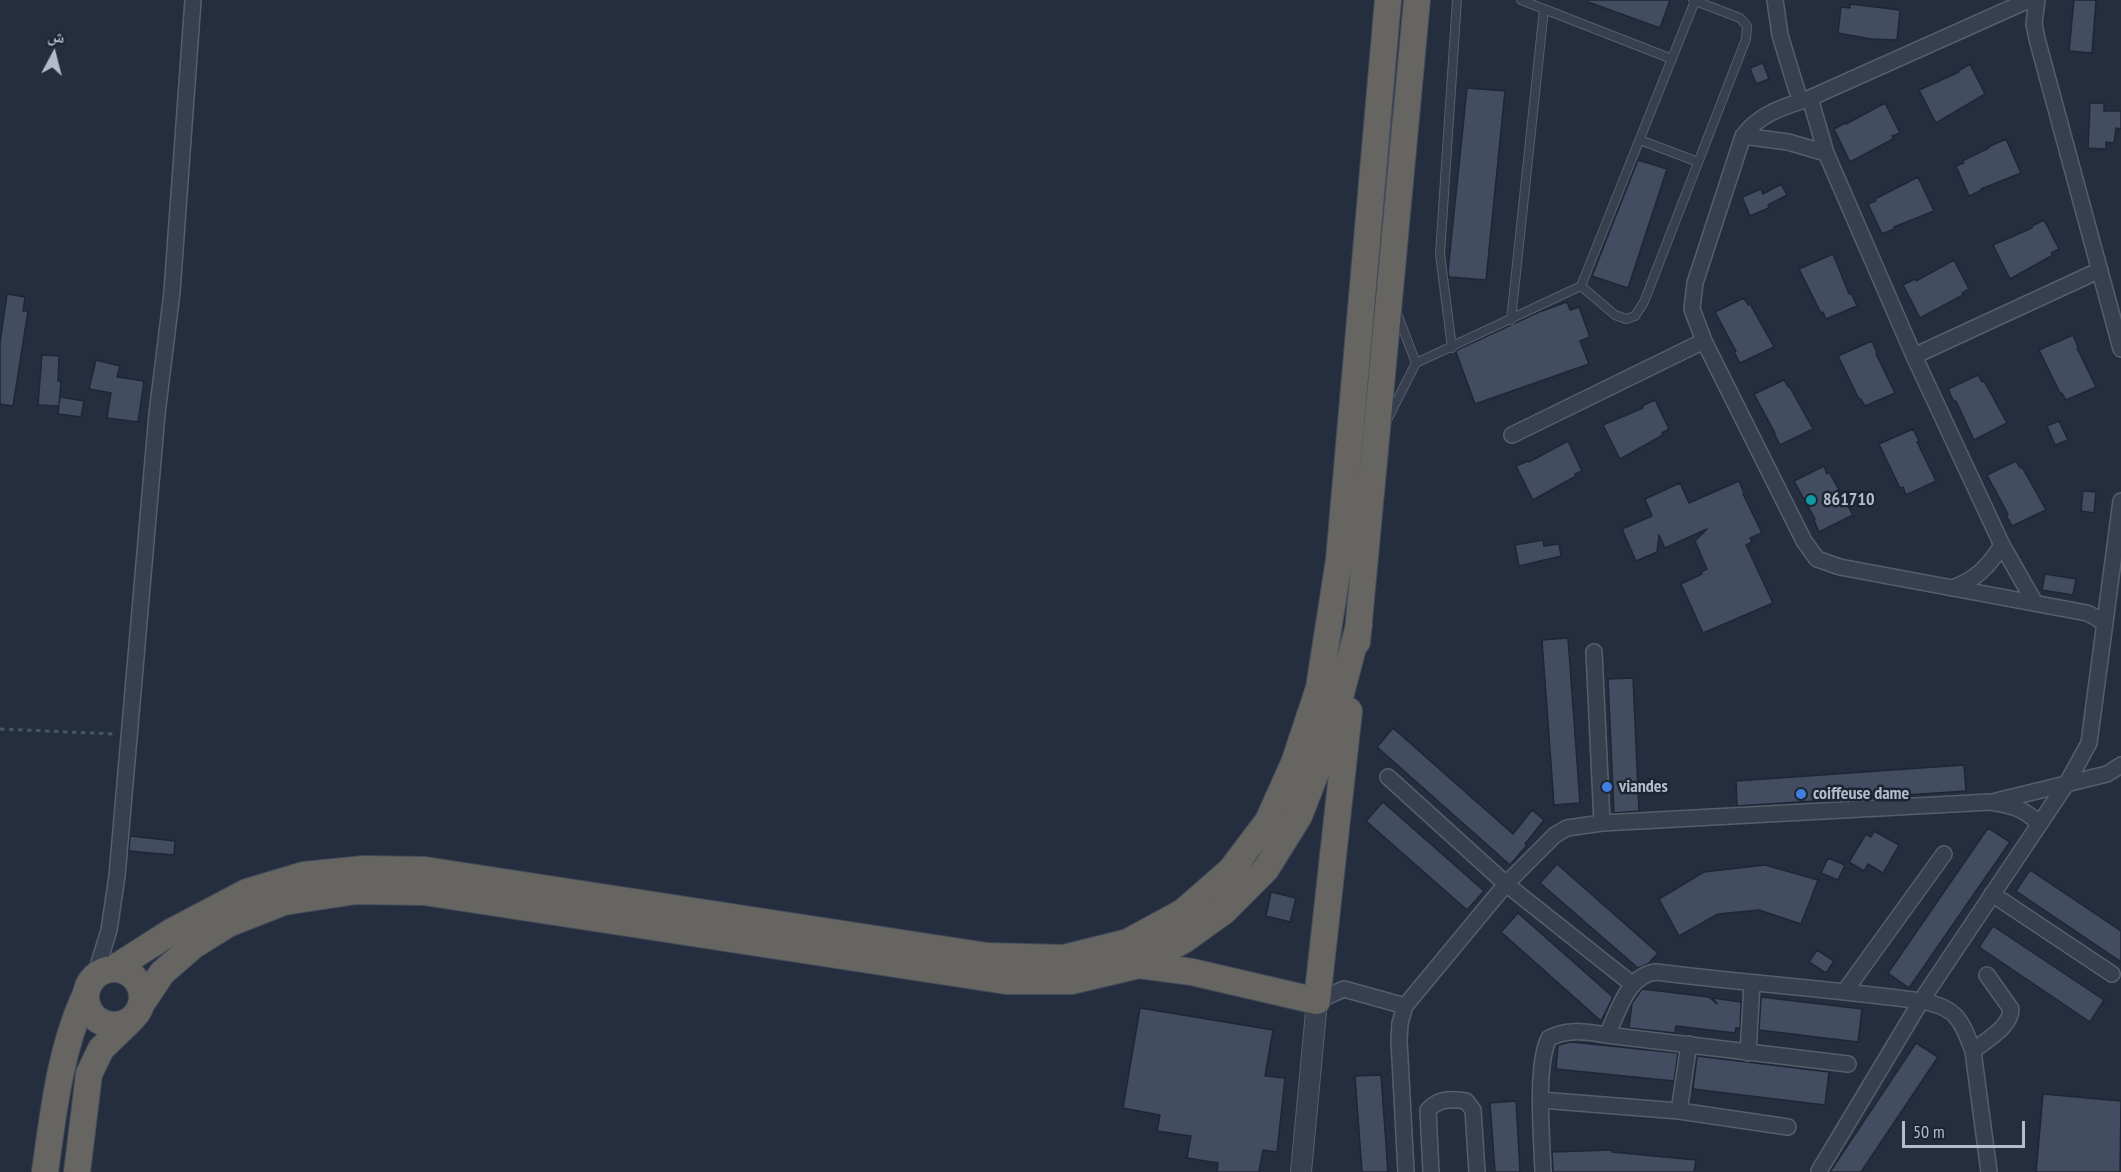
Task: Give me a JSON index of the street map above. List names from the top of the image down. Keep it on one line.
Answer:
{"places":["861710","viandes","coiffeuse dame"],"scale_bar":"50 m","north":"top"}
